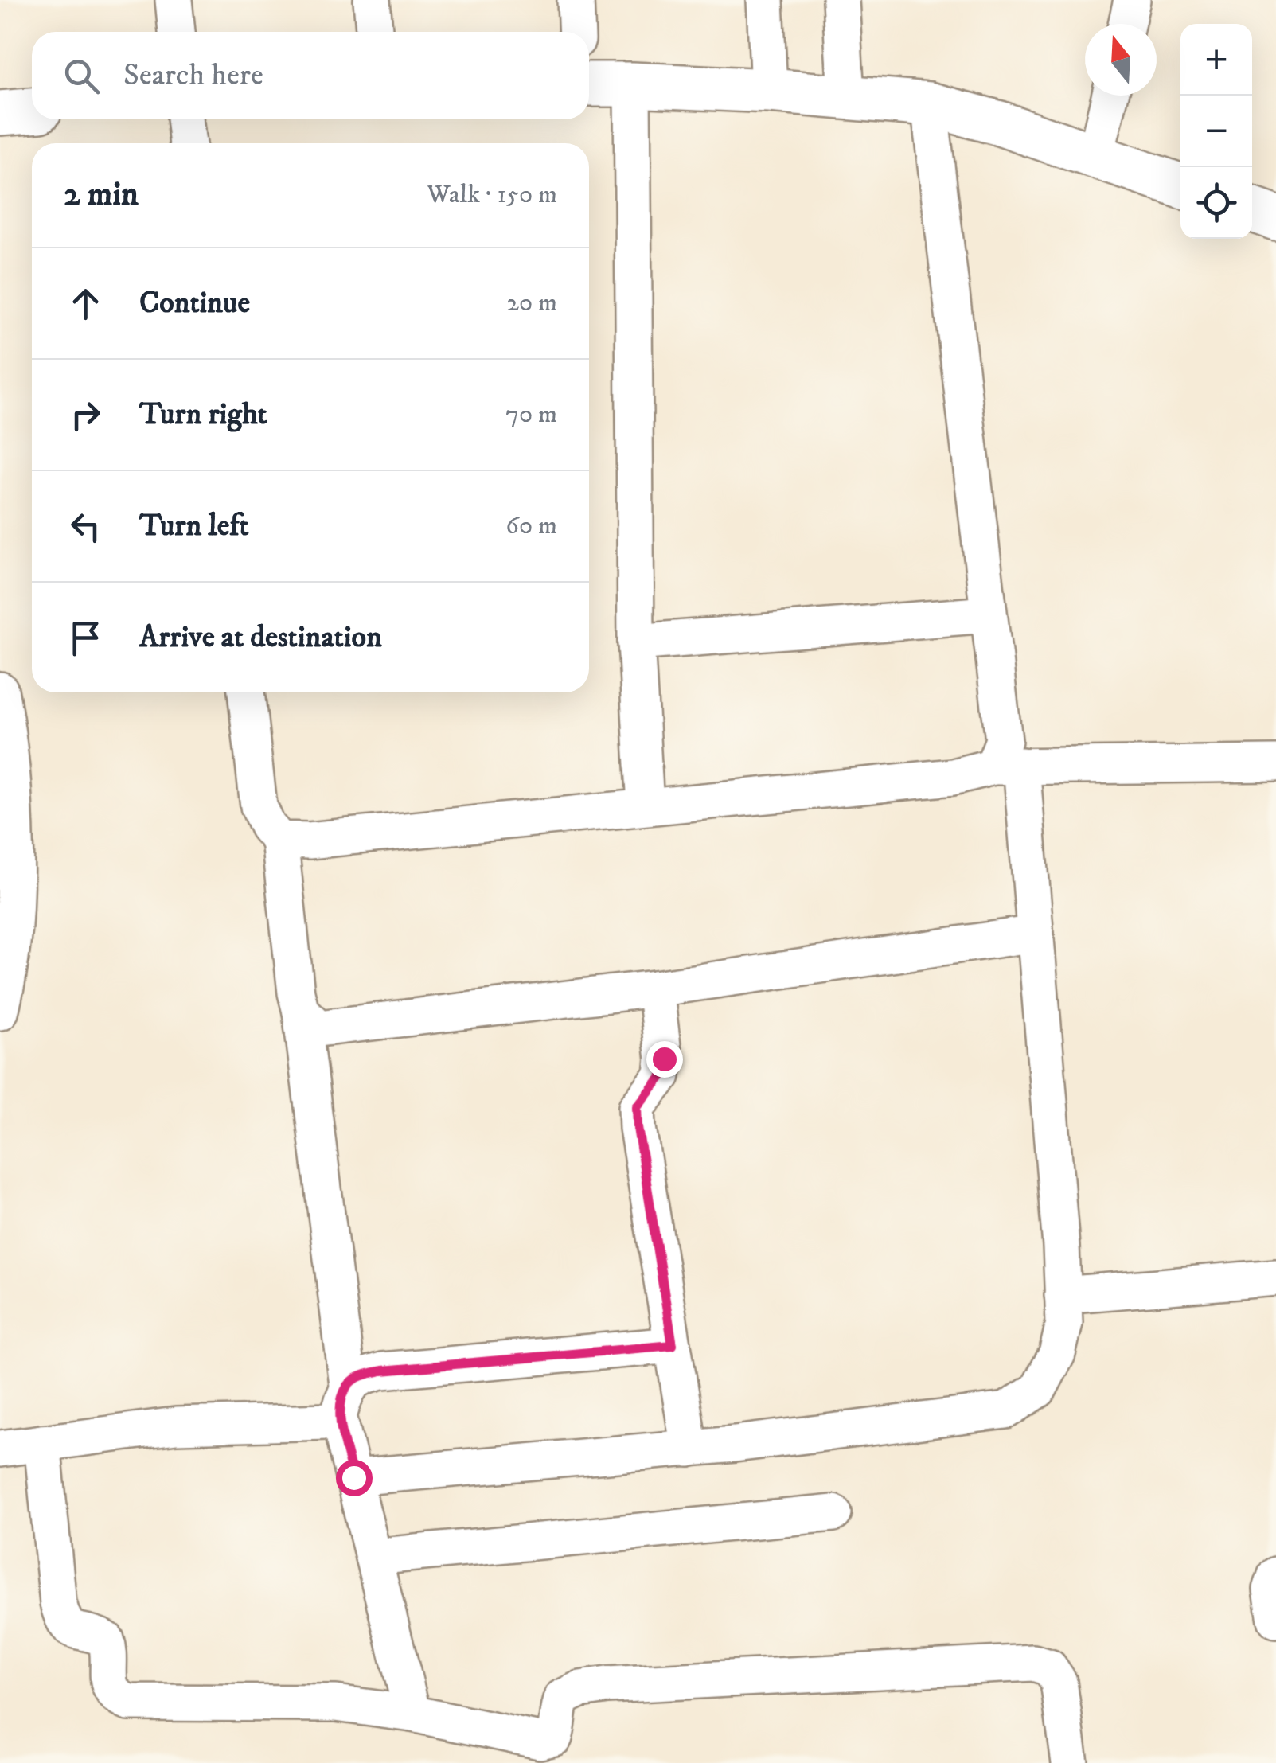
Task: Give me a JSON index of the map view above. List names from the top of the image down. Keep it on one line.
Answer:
{"north":"top","page":{"map_buttons":["+","−"],"search":"Search here","heading":["2 min","Walk · 150 m"],"list":[["Continue","20 m"],["Turn right","70 m"],["Turn left","60 m"],"Arrive at destination"]}}
